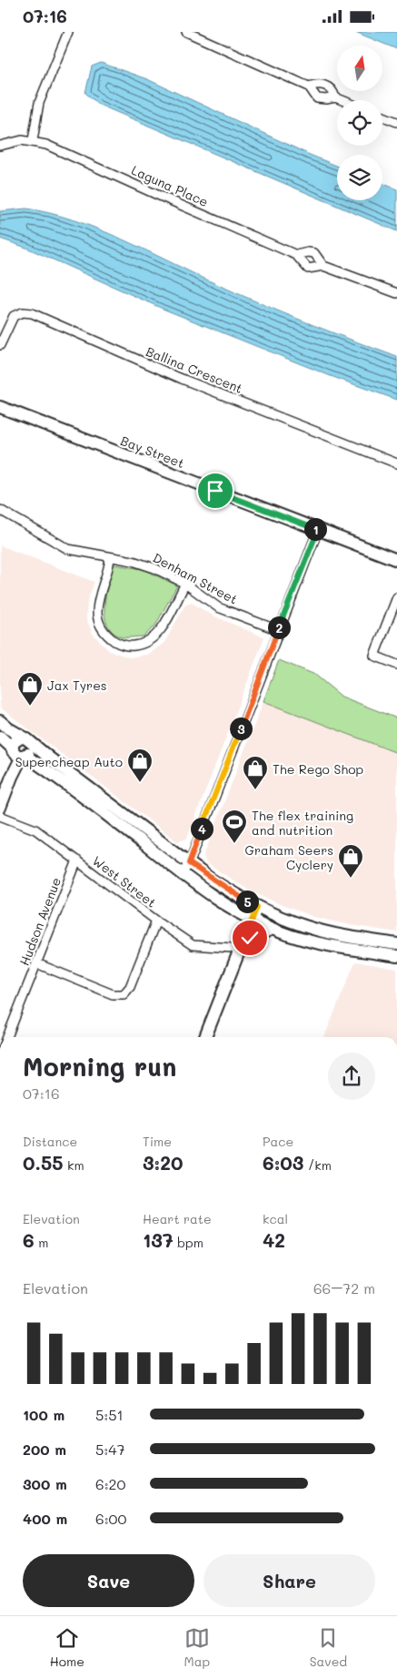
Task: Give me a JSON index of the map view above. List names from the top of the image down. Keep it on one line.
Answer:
{"streets":{"main road":["Bay Street"],"street":["Laguna Place","Ballina Crescent","Denham Street","West Street","Hudson Avenue"]},"crossings":[["West Street","Hudson Avenue"]],"places":{"shop":["Jax Tyres","Supercheap Auto","The Rego Shop","Graham Seers Cyclery"],"sports":["The flex training and nutrition"]},"north":"top","page":{"status":"07:16","pins":["1","2","3","4","5"],"heading":["Morning run","07:16"],"stats":[["Distance","0.55 km"],["Time","3:20"],["Pace","6:03 /km"],["Elevation","6 m"],["Heart rate","137 bpm"],["kcal","42"]],"chart":["Elevation","66–72 m"],"list":[{"name":"100 m","note":"5:51"},{"name":"200 m","note":"5:47"},{"name":"300 m","note":"6:20"},{"name":"400 m","note":"6:00"}],"buttons":["Save","Share"],"tabs":["Home","Map","Saved"]}}
